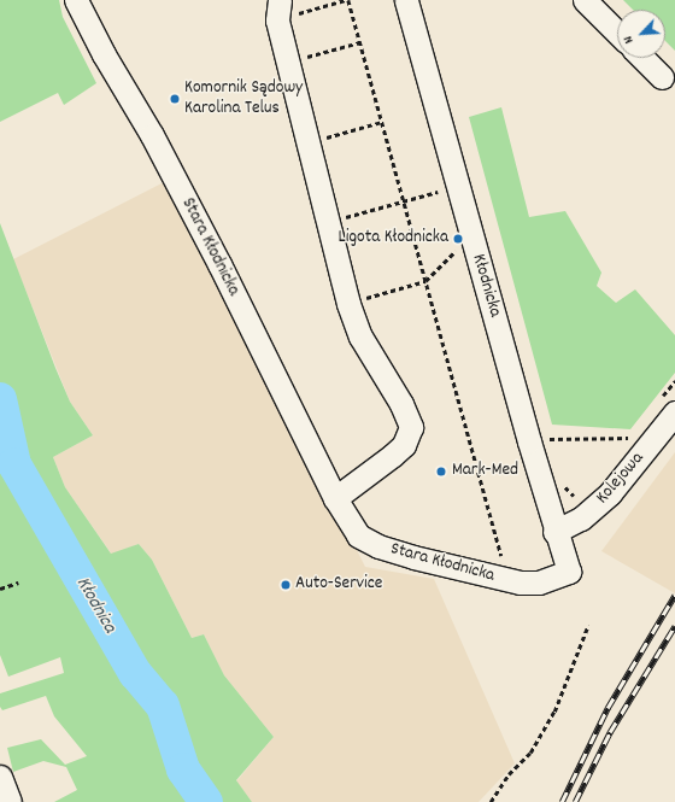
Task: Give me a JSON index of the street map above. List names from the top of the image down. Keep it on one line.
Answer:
{"streets":{"street":["Stara Kłodnicka","Kłodnicka","Kolejowa"]},"crossings":[["Stara Kłodnicka","Kłodnicka"],["Kłodnicka","Kolejowa"]],"water":["Kłodnica"],"places":["Komornik Sądowy Karolina Telus","Ligota Kłodnicka","Mark-Med","Auto-Service"],"north":"bottom left"}
